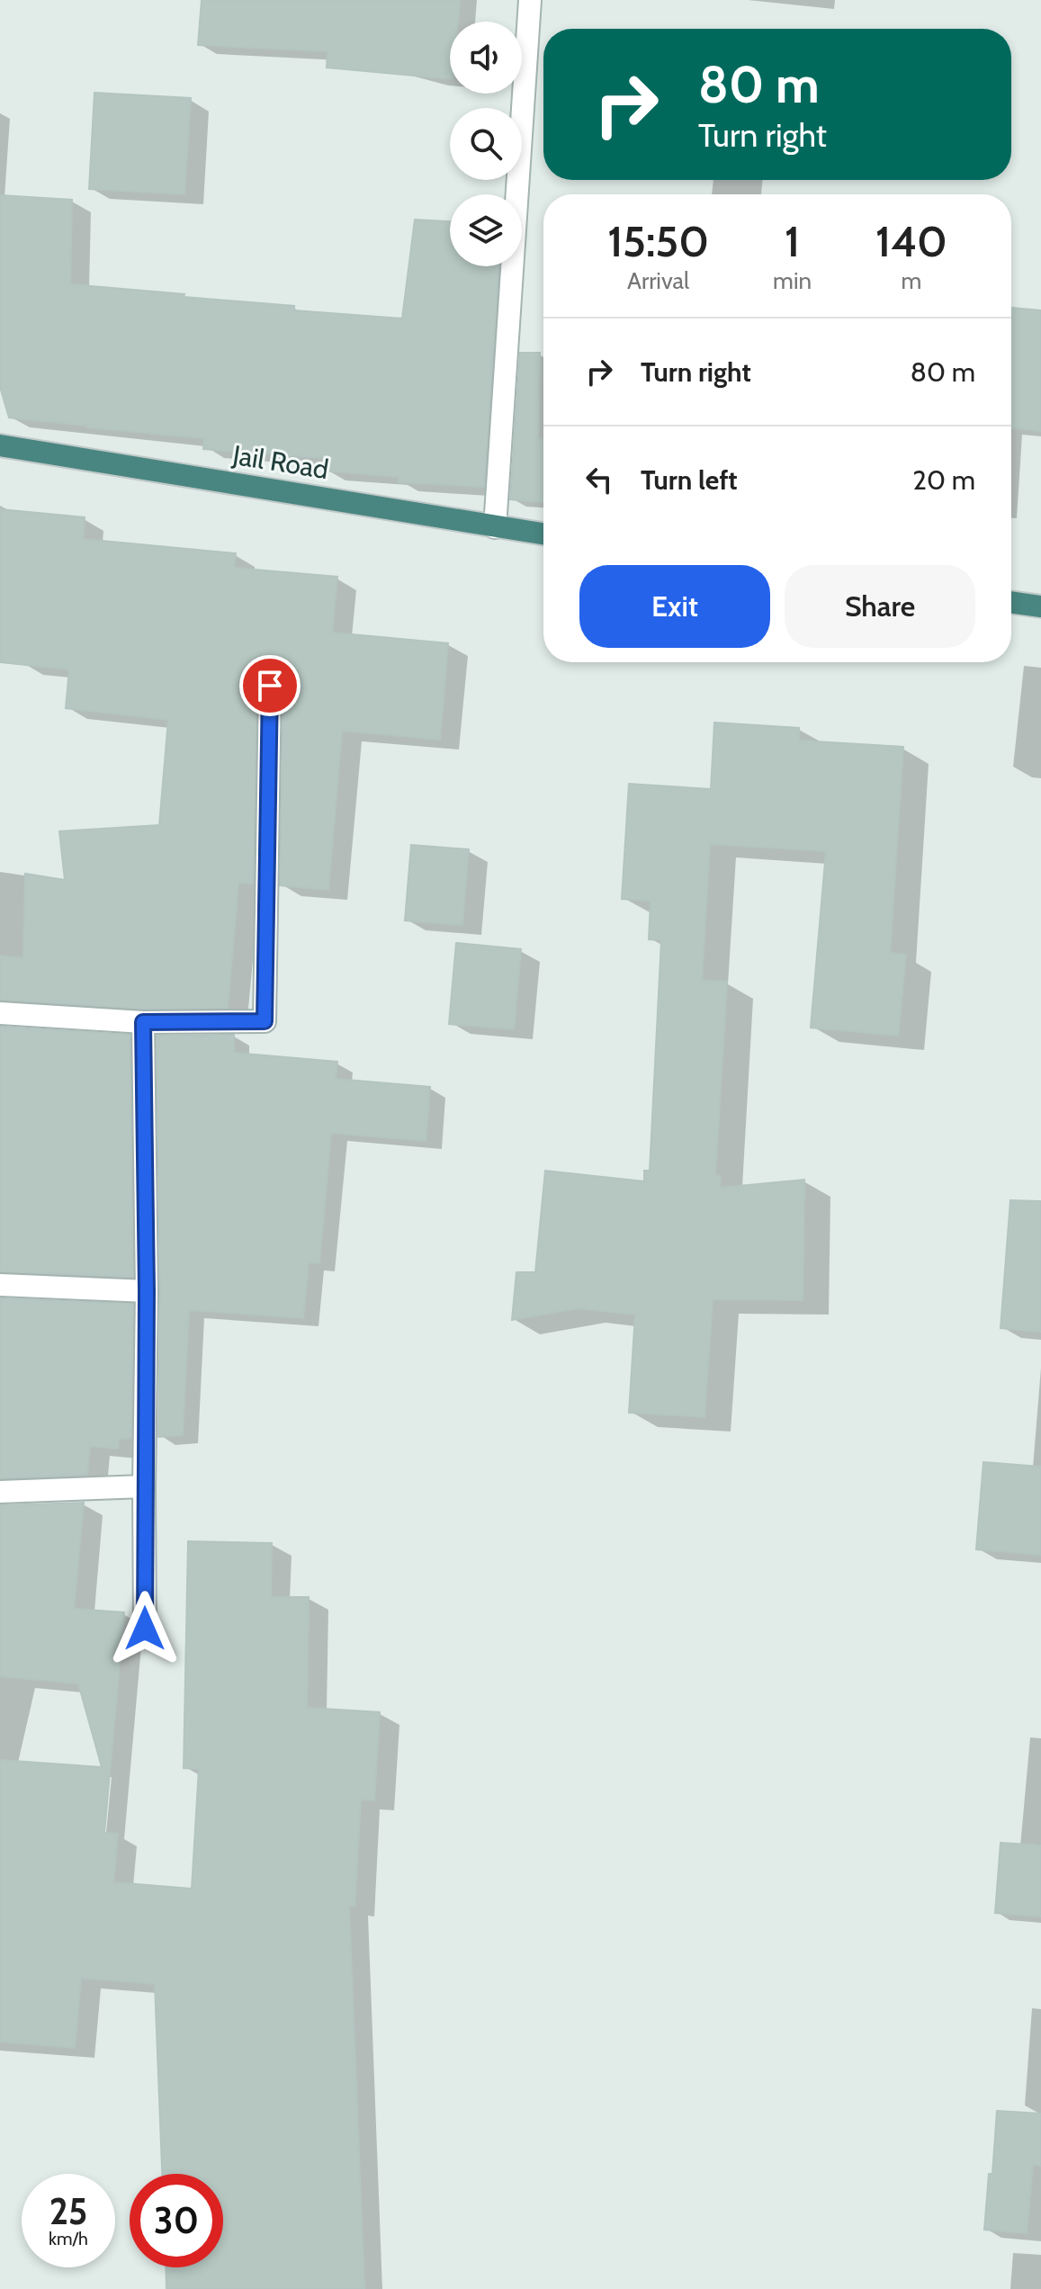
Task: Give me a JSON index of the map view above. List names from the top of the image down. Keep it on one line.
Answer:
{"streets":{"highway":["Jail Road"]},"page":{"turn":["80 m","Turn right"],"eta":["15:50","Arrival","1","min","140","m"],"list":[{"name":"Turn right","value":"80 m"},{"name":"Turn left","value":"20 m"}],"buttons":["Exit","Share"],"speed":"25 km/h","limit":"30"}}
